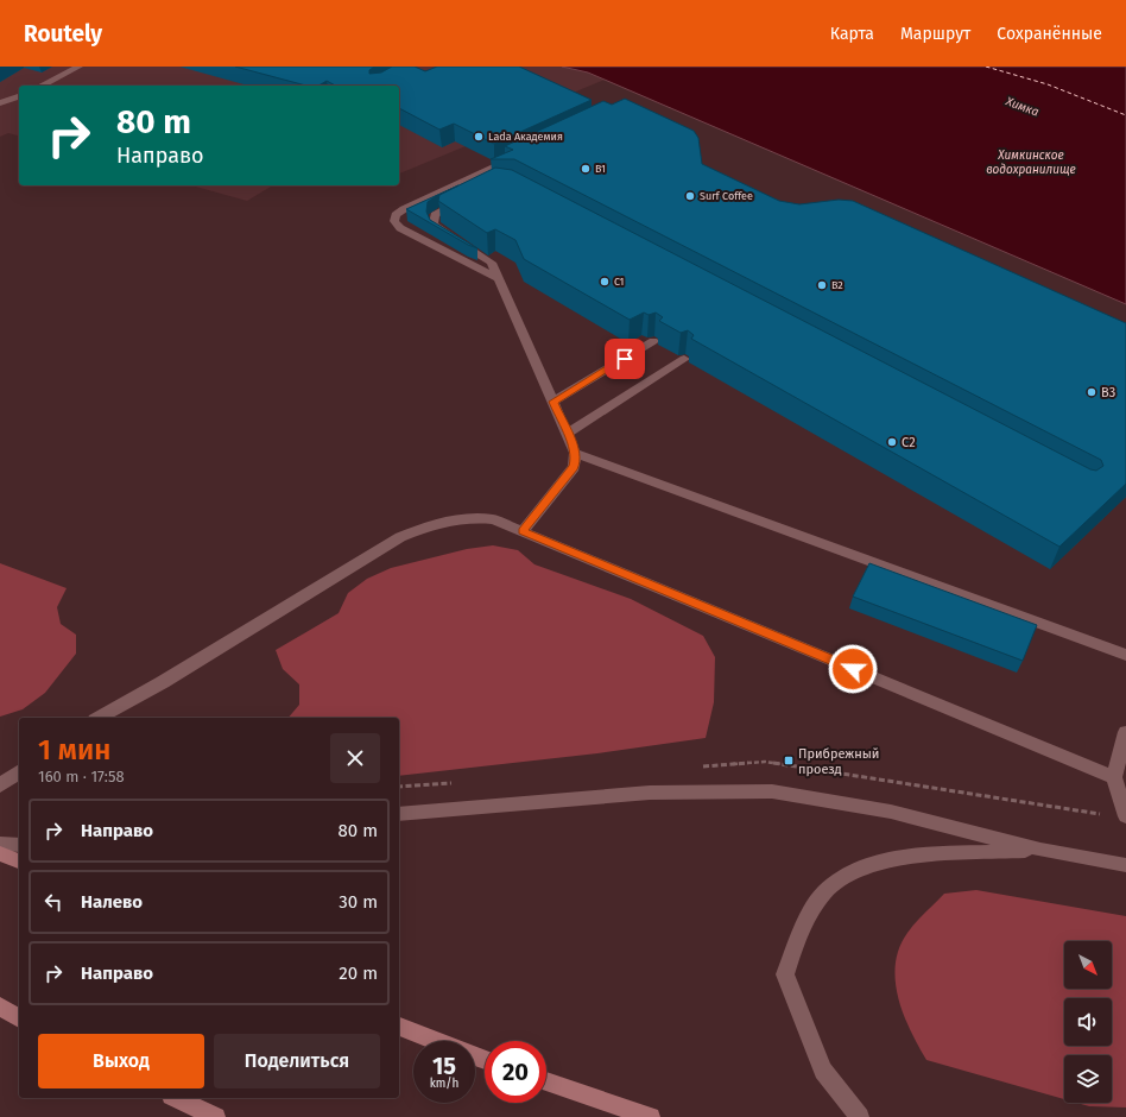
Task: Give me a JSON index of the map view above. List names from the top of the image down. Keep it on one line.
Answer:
{"water":["Химка","Химкинское водохранилище"],"places":{"other":["Lada Академия","B1","Surf Coffee","C1","B2","B3","C2"],"transit":["Прибрежный проезд"]},"north":"bottom right","page":{"header":"Routely","nav":["Карта","Маршрут","Сохранённые"],"turn":["80 m","Направо"],"heading":["1 мин","160 m · 17:58"],"list":[{"name":"Направо","value":"80 m"},{"name":"Налево","value":"30 m"},{"name":"Направо","value":"20 m"}],"buttons":["Выход","Поделиться"],"speed":"15 km/h","limit":"20"}}
